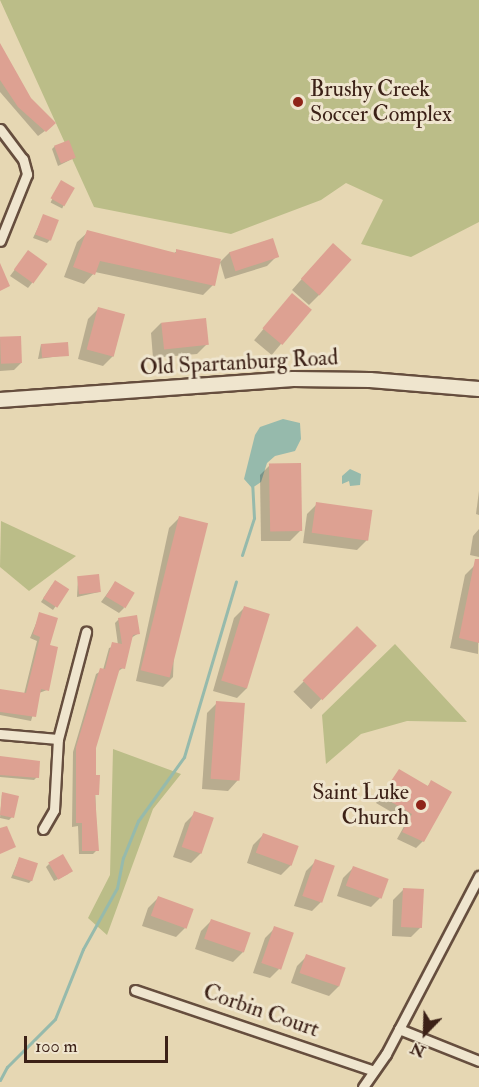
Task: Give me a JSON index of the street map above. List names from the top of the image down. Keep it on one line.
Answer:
{"streets":{"main road":["Old Spartanburg Road"],"street":["Corbin Court"]},"places":["Brushy Creek Soccer Complex","Saint Luke Church"],"scale_bar":"100 m","north":"bottom left"}
